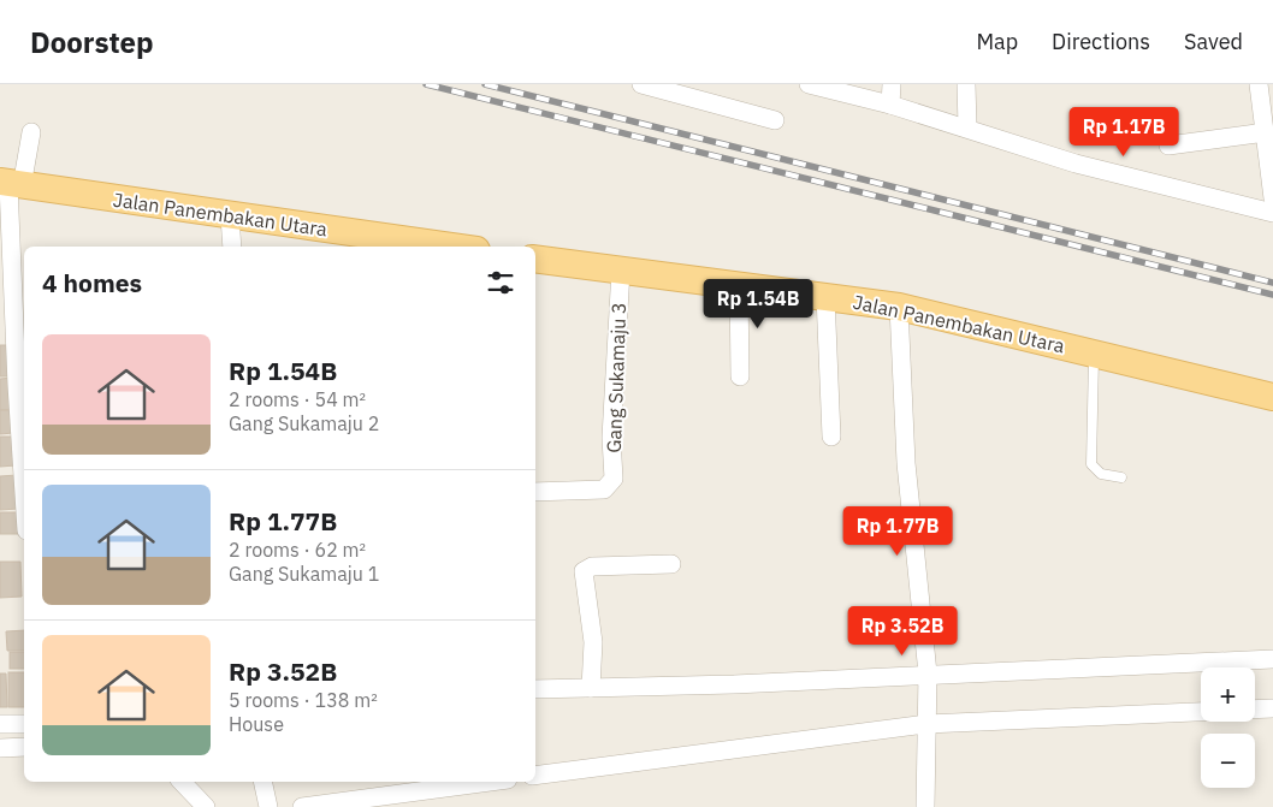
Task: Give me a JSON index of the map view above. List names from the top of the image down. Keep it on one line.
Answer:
{"streets":{"main road":["Jalan Panembakan Utara"],"street":["Gang Sukamaju 3"]},"crossings":[["Jalan Panembakan Utara","Gang Sukamaju 3"]],"page":{"header":"Doorstep","nav":["Map","Directions","Saved"],"price":["Rp 1.17B","Rp 1.54B","Rp 1.77B","Rp 3.52B"],"heading":"4 homes","list":[{"name":"Rp 1.54B","note":"2 rooms · 54 m² · Gang Sukamaju 2"},{"name":"Rp 1.77B","note":"2 rooms · 62 m² · Gang Sukamaju 1"},{"name":"Rp 3.52B","note":"5 rooms · 138 m² · House"}],"map_buttons":["+","−"]}}
